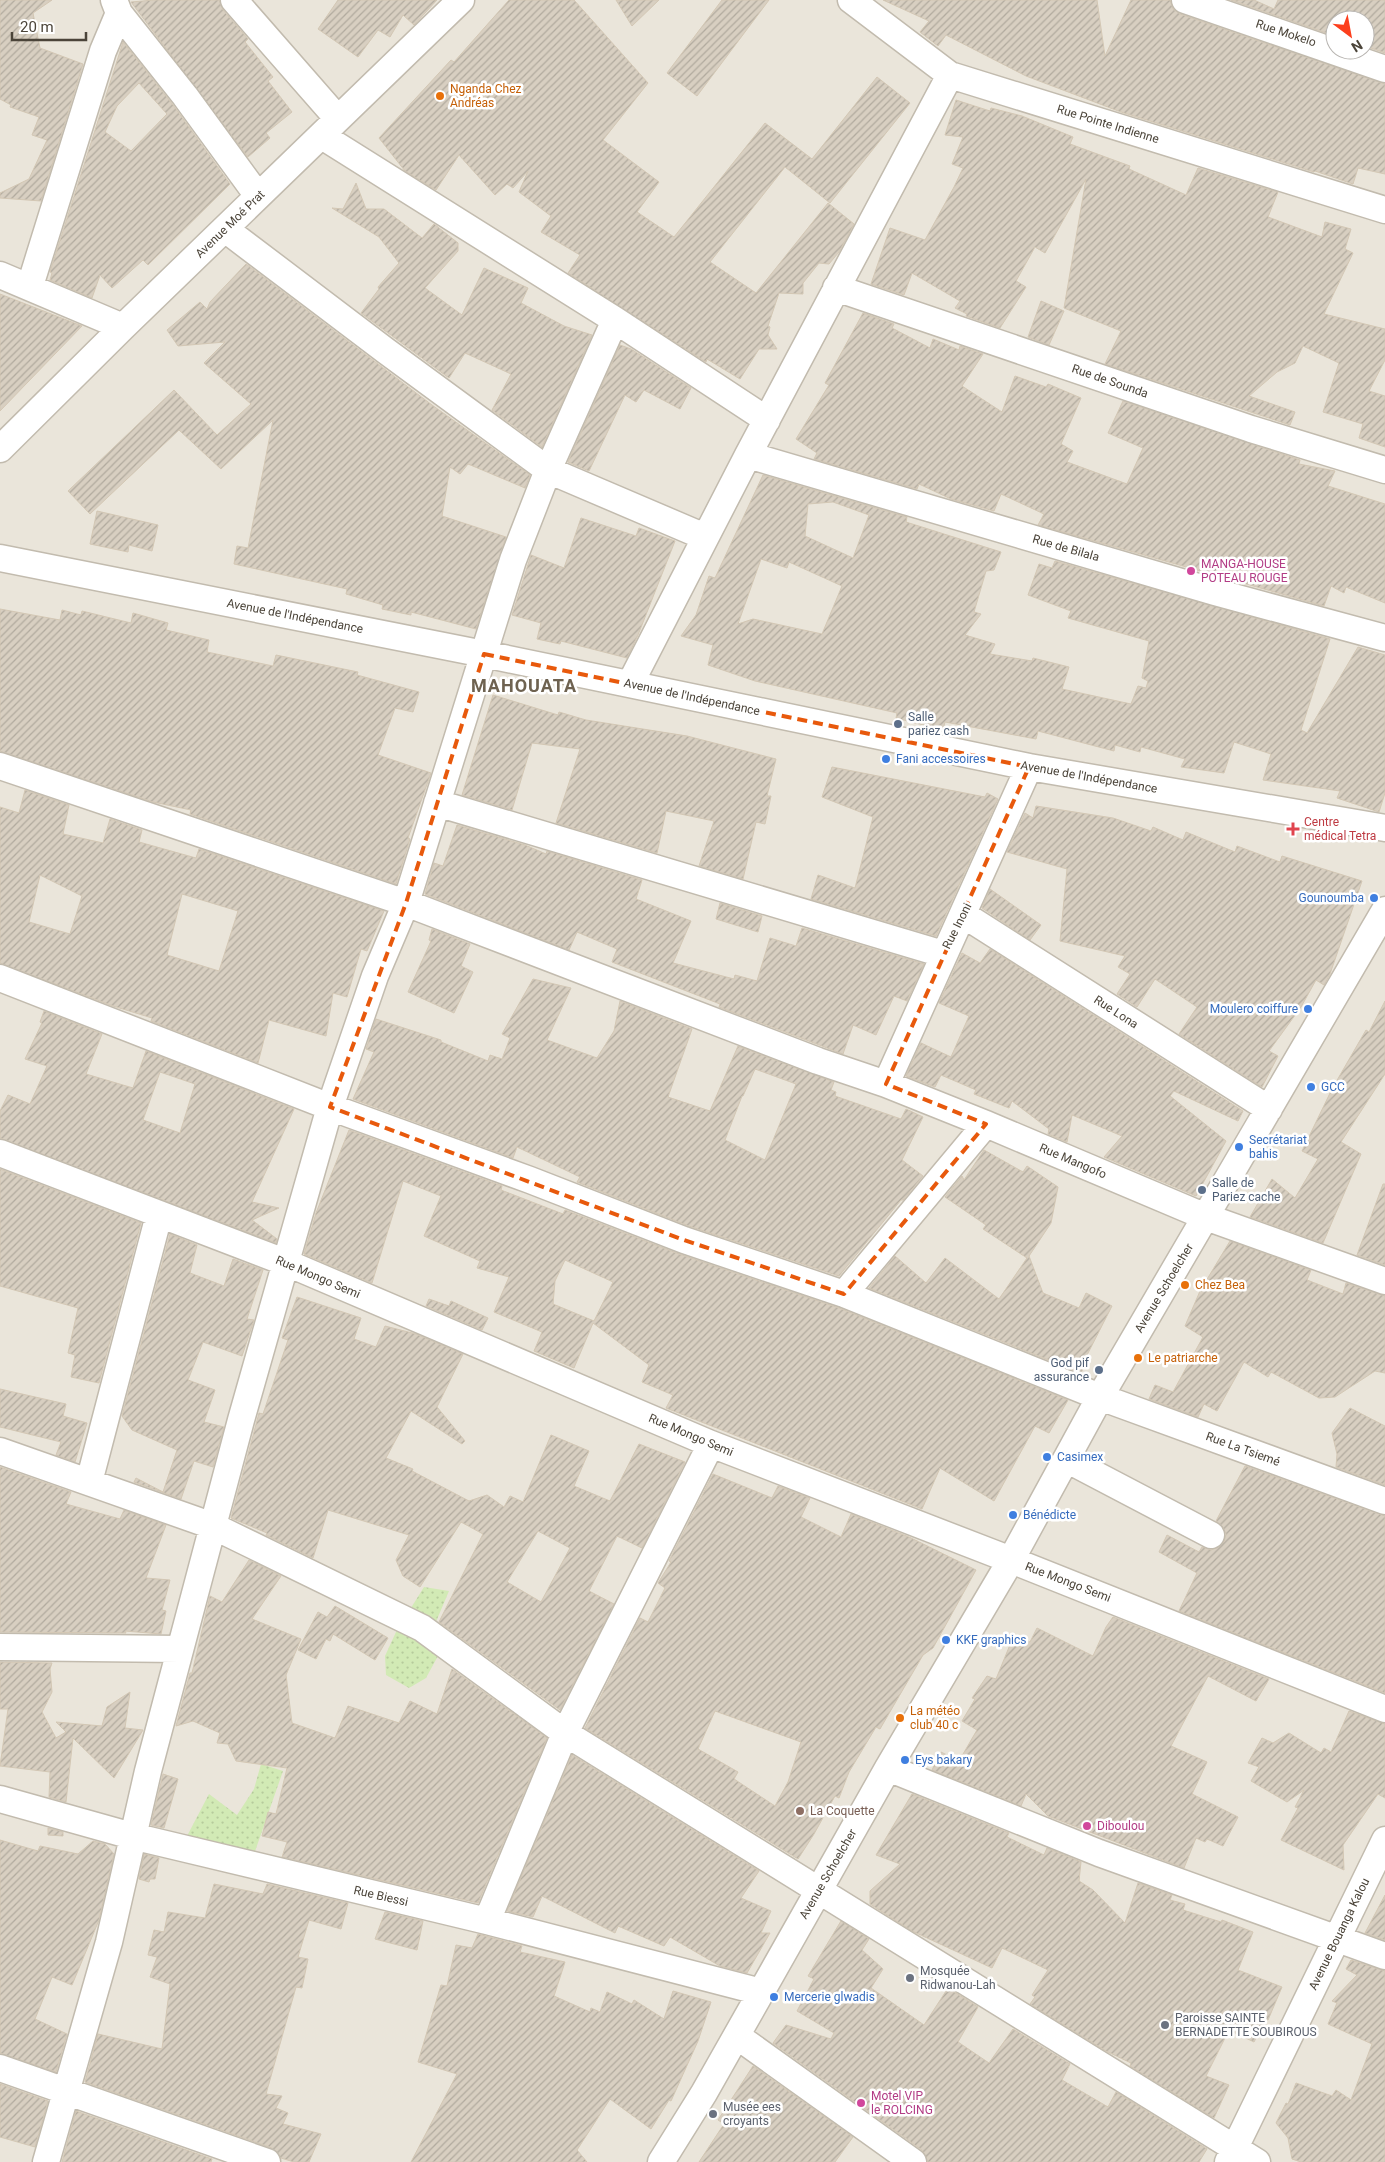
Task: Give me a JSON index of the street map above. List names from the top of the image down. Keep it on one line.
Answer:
{"streets":{"street":["Rue Mokelo","Rue Pointe Indienne","Avenue Moé Prat","Rue de Sounda","Rue de Bilala","Avenue de l'Indépendance","Rue Inoni","Rue Lona","Rue Mangofo","Rue Mongo Semi","Avenue Schoelcher","Rue La Tsiemé","Rue Biessi","Avenue Bouanga Kalou"]},"crossings":[["Avenue de l'Indépendance","Rue Inoni"],["Rue Inoni","Rue Lona"],["Rue Inoni","Rue Mangofo"],["Rue Lona","Avenue Schoelcher"],["Rue Mangofo","Avenue Schoelcher"],["Rue Mongo Semi","Avenue Schoelcher"],["Avenue Schoelcher","Rue La Tsiemé"],["Avenue Schoelcher","Rue Biessi"]],"districts":["MAHOUATA"],"places":{"other":["Nganda Chez Andréas","MANGA-HOUSE POTEAU ROUGE","Salle pariez cash","Fani accessoires","Gounoumba","Moulero coiffure","GCC","Secrétariat bahis","Salle de Pariez cache","Chez Bea","Le patriarche","God pif assurance","Casimex","Bénédicte","KKF graphics","La météo club 40 c","Eys bakary","La Coquette","Diboulou","Mosquée Ridwanou-Lah","Mercerie glwadis","Paroisse SAINTE BERNADETTE SOUBIROUS","Motel VIP le ROLCING","Musée ees croyants"],"health":["Centre médical Tetra"]},"scale_bar":"20 m","north":"bottom right"}
